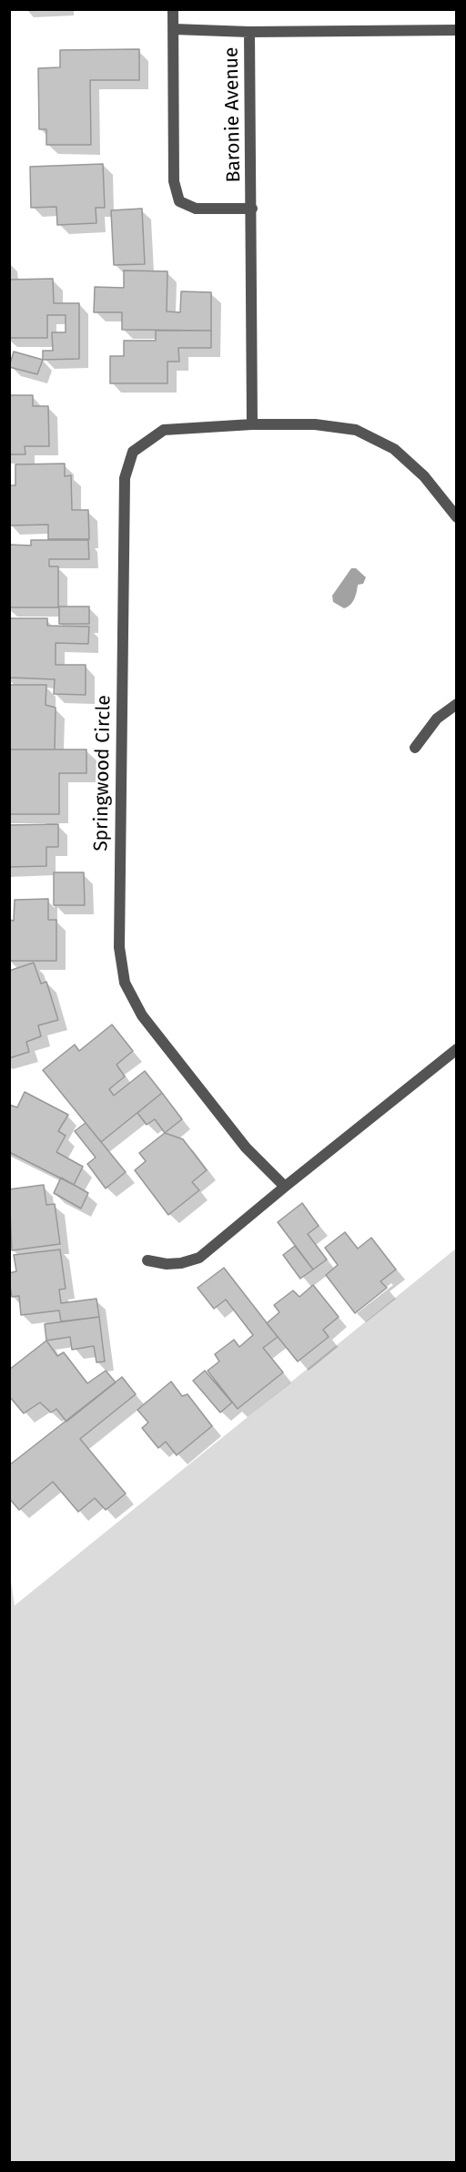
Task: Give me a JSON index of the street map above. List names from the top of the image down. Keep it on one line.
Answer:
{"streets":{"street":["Baronie Avenue","Springwood Circle"]},"crossings":[["Baronie Avenue","Springwood Circle"]]}
